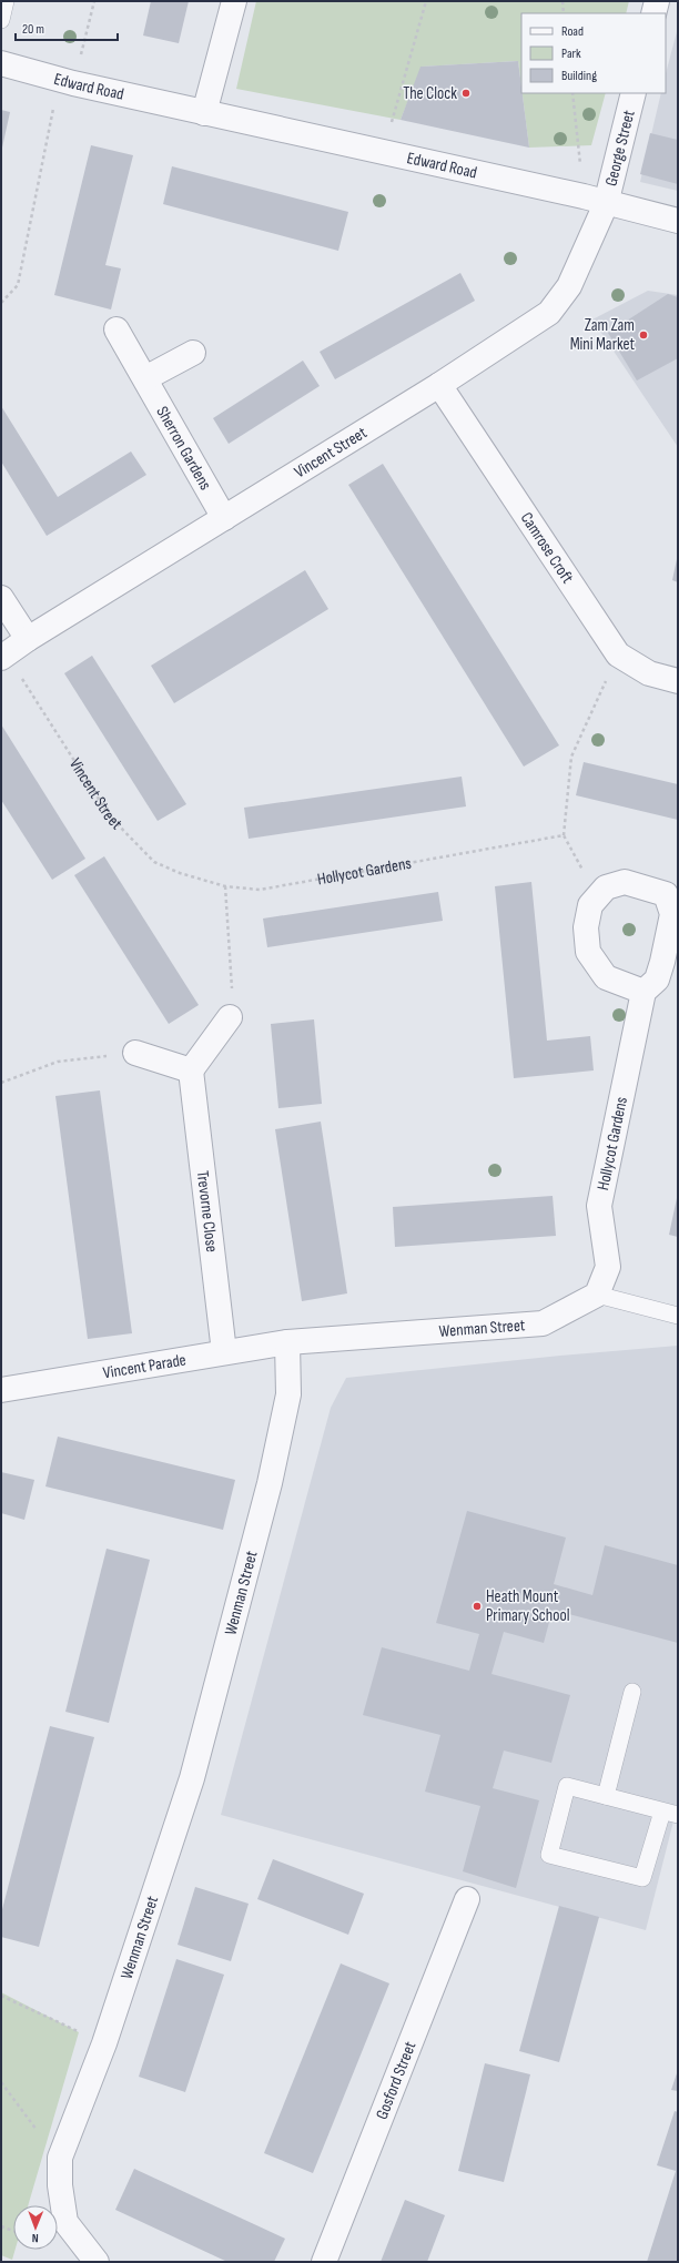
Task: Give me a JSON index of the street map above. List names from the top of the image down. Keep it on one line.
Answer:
{"streets":{"street":["Edward Road","George Street","Sherron Gardens","Vincent Street","Camrose Croft","Hollycot Gardens","Trevorne Close","Wenman Street","Vincent Parade","Gosford Street"]},"crossings":[["Edward Road","George Street"],["Edward Road","Vincent Street"],["George Street","Vincent Street"],["Sherron Gardens","Vincent Street"],["Vincent Street","Camrose Croft"],["Vincent Street","Hollycot Gardens"],["Hollycot Gardens","Wenman Street"],["Trevorne Close","Vincent Parade"],["Wenman Street","Vincent Parade"]],"places":["The Clock","Zam Zam Mini Market","Heath Mount Primary School"],"legend":["Road","Park","Building"],"scale_bar":"20 m","north":"bottom"}
